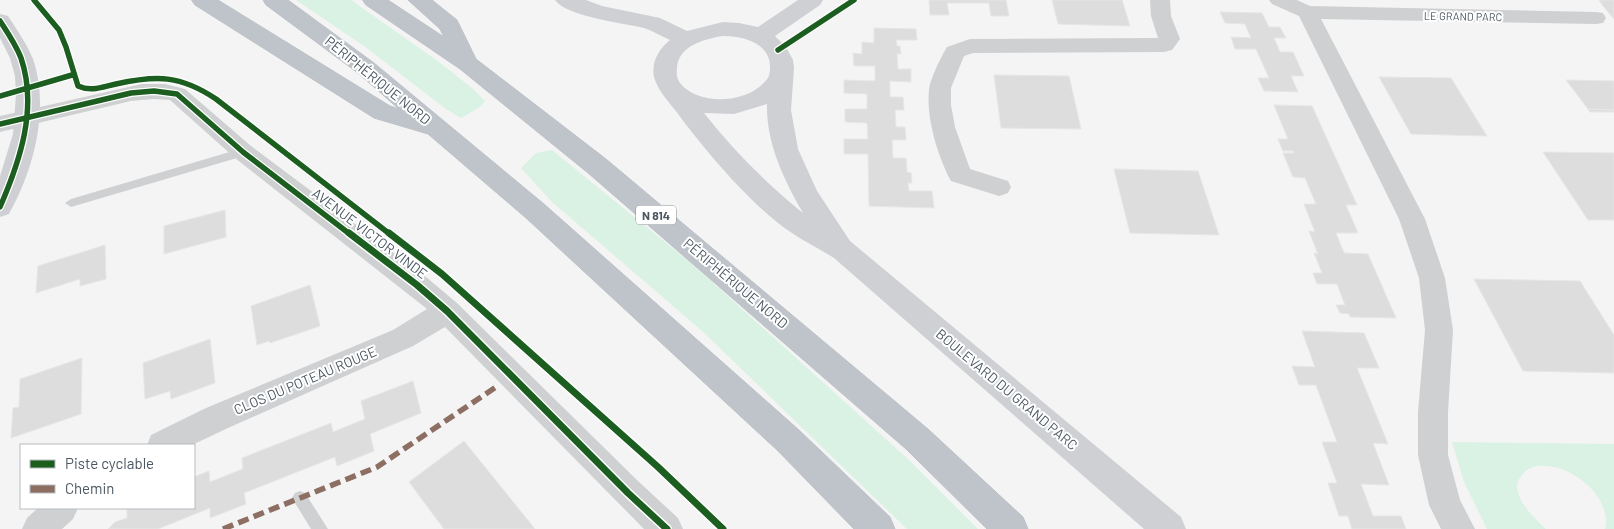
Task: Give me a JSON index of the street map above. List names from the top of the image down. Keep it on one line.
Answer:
{"streets":{"highway":["PÉRIPHÉRIQUE NORD","N 814"],"street":["LE GRAND PARC","AVENUE VICTOR VINDE","CLOS DU POTEAU ROUGE","BOULEVARD DU GRAND PARC"]},"crossings":[["PÉRIPHÉRIQUE NORD","N 814"],["AVENUE VICTOR VINDE","CLOS DU POTEAU ROUGE"]],"legend":["Piste cyclable","Chemin"]}
